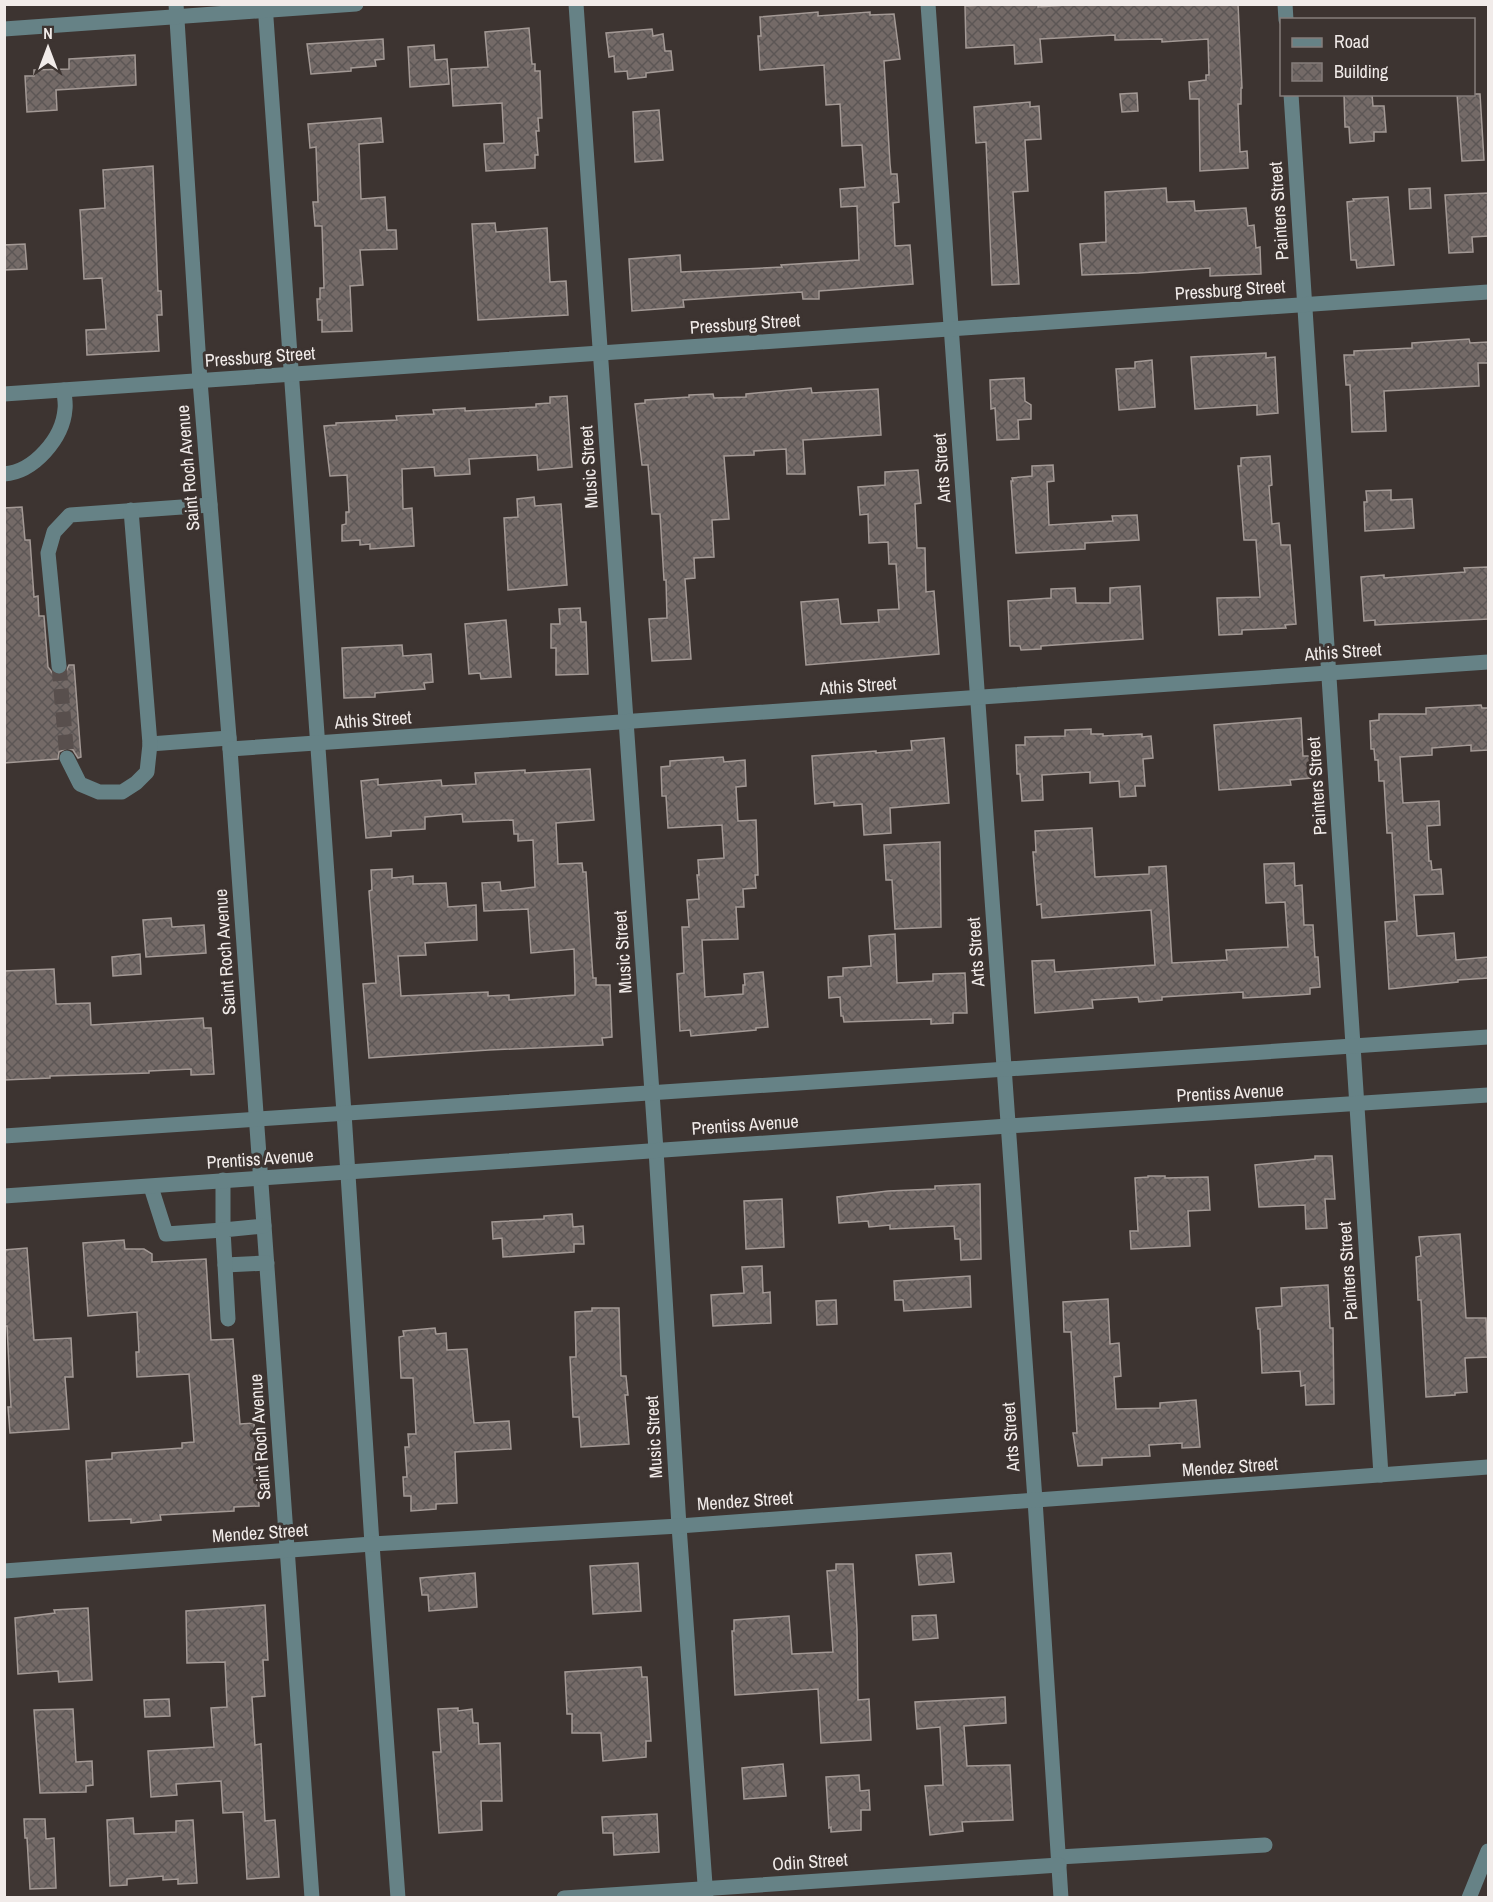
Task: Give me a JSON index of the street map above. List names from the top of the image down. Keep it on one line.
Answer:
{"streets":{"street":["Painters Street","Pressburg Street","Music Street","Saint Roch Avenue","Arts Street","Athis Street","Prentiss Avenue","Mendez Street","Odin Street"]},"crossings":[["Painters Street","Pressburg Street"],["Painters Street","Athis Street"],["Painters Street","Prentiss Avenue"],["Painters Street","Mendez Street"],["Pressburg Street","Music Street"],["Pressburg Street","Saint Roch Avenue"],["Pressburg Street","Arts Street"],["Music Street","Athis Street"],["Music Street","Prentiss Avenue"],["Music Street","Mendez Street"],["Music Street","Odin Street"],["Saint Roch Avenue","Athis Street"],["Saint Roch Avenue","Prentiss Avenue"],["Saint Roch Avenue","Mendez Street"],["Arts Street","Athis Street"],["Arts Street","Prentiss Avenue"],["Arts Street","Mendez Street"],["Arts Street","Odin Street"]],"legend":["Road","Building"],"north":"top"}
